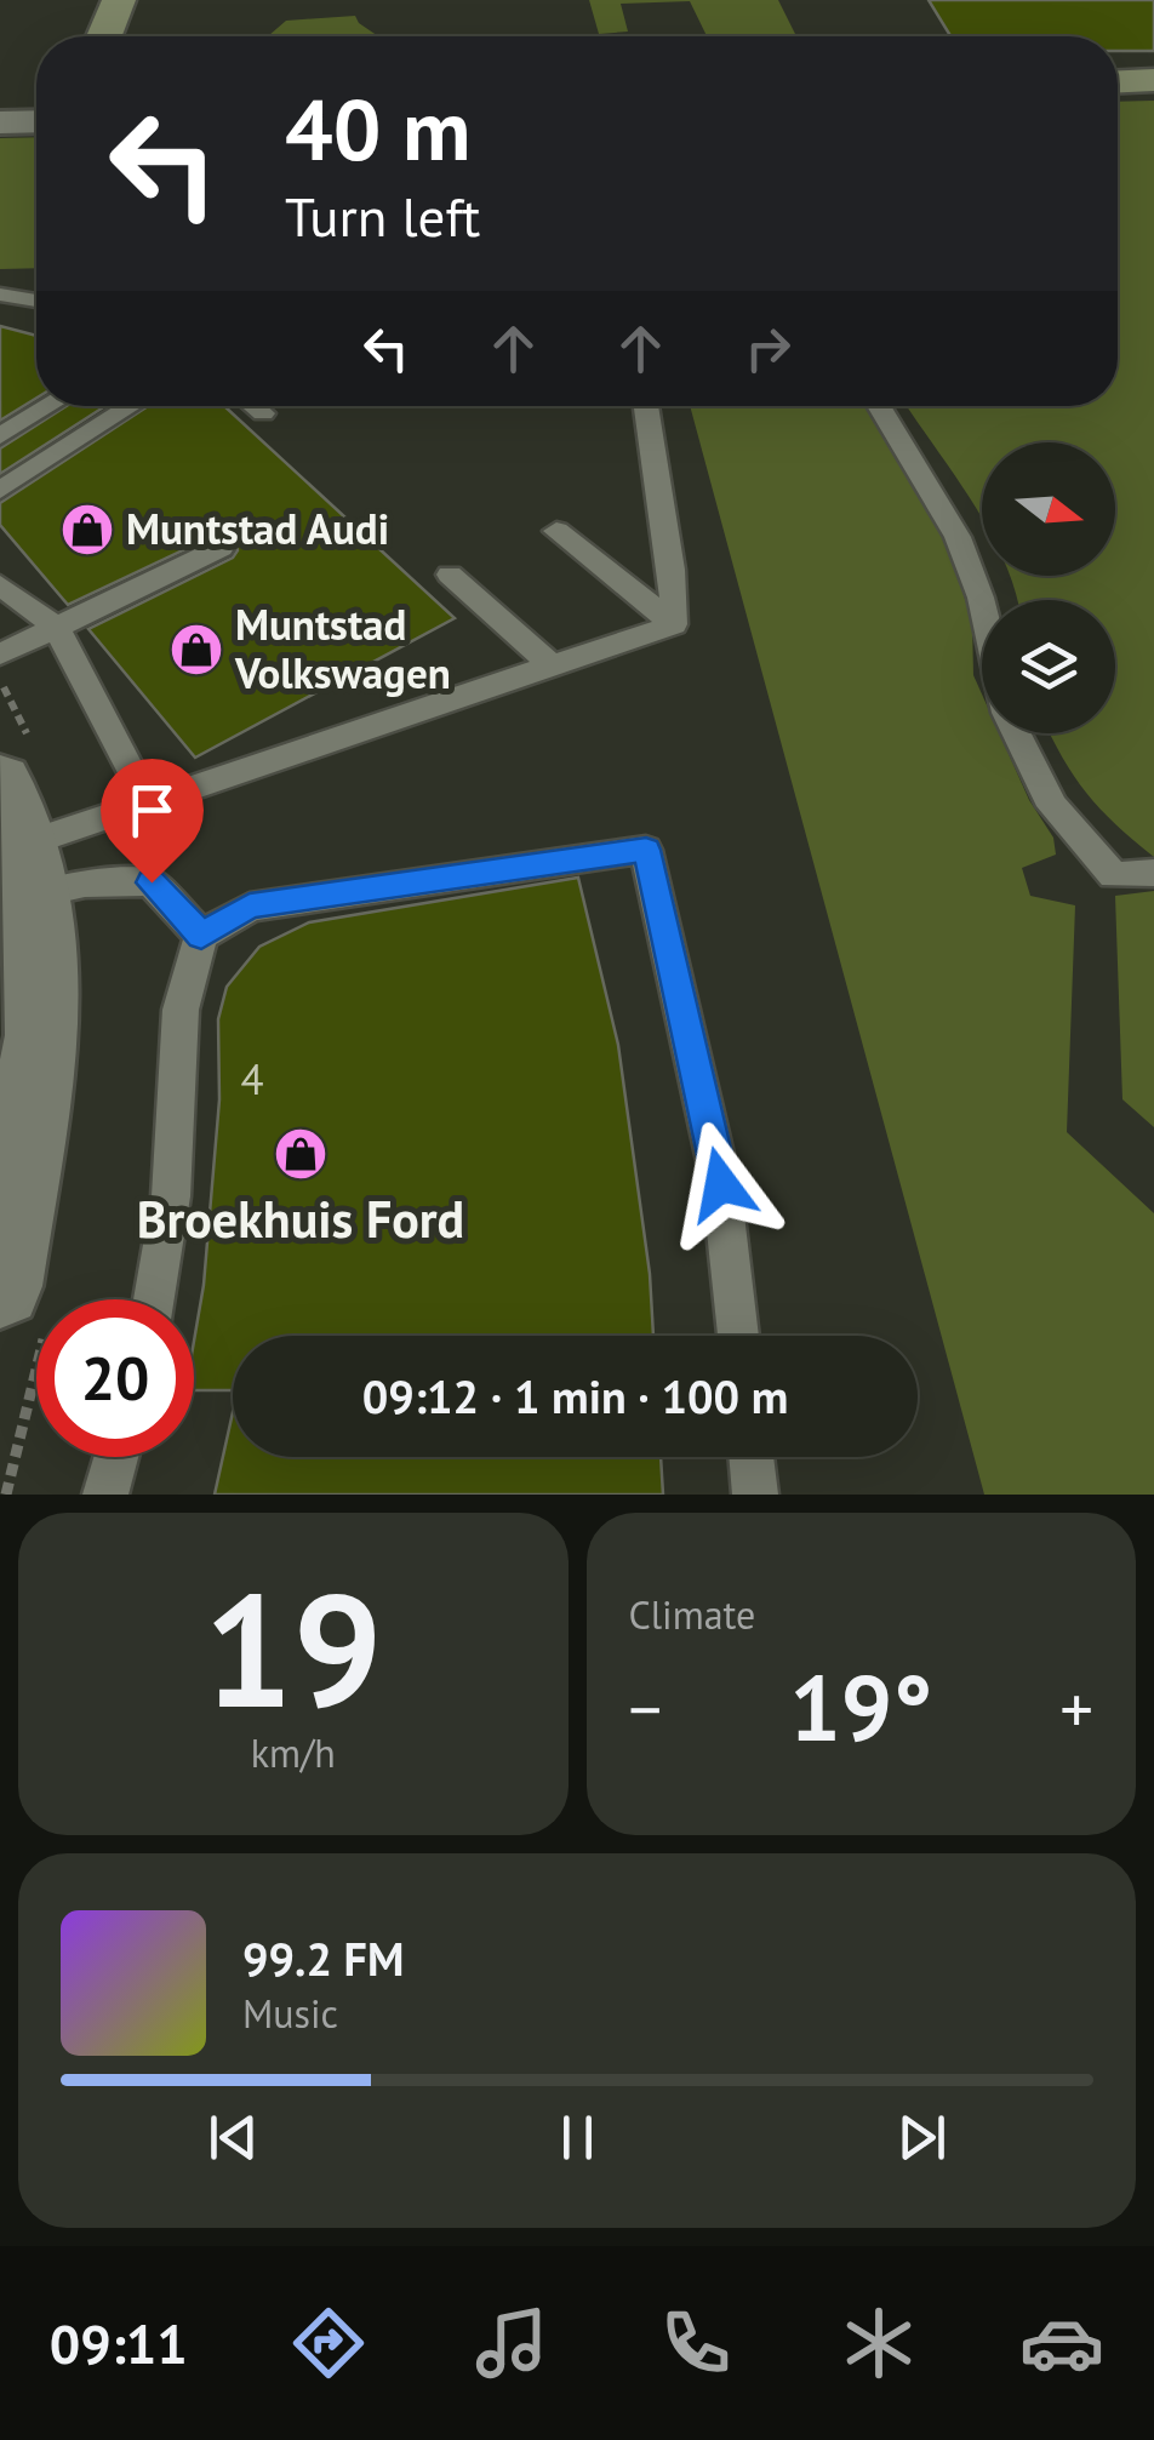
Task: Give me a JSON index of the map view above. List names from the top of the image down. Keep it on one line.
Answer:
{"places":{"shop":["Muntstad Audi","Muntstad Volkswagen","Broekhuis Ford"]},"house_numbers":["4"],"north":"right","page":{"turn":["40 m","Turn left"],"limit":"20","trip":"09:12 · 1 min · 100 m","tile":[["19","km/h"],"Climate"],"heat":["−","19°","+"],"song":["99.2 FM","Music"],"tabs":"09:11"}}
